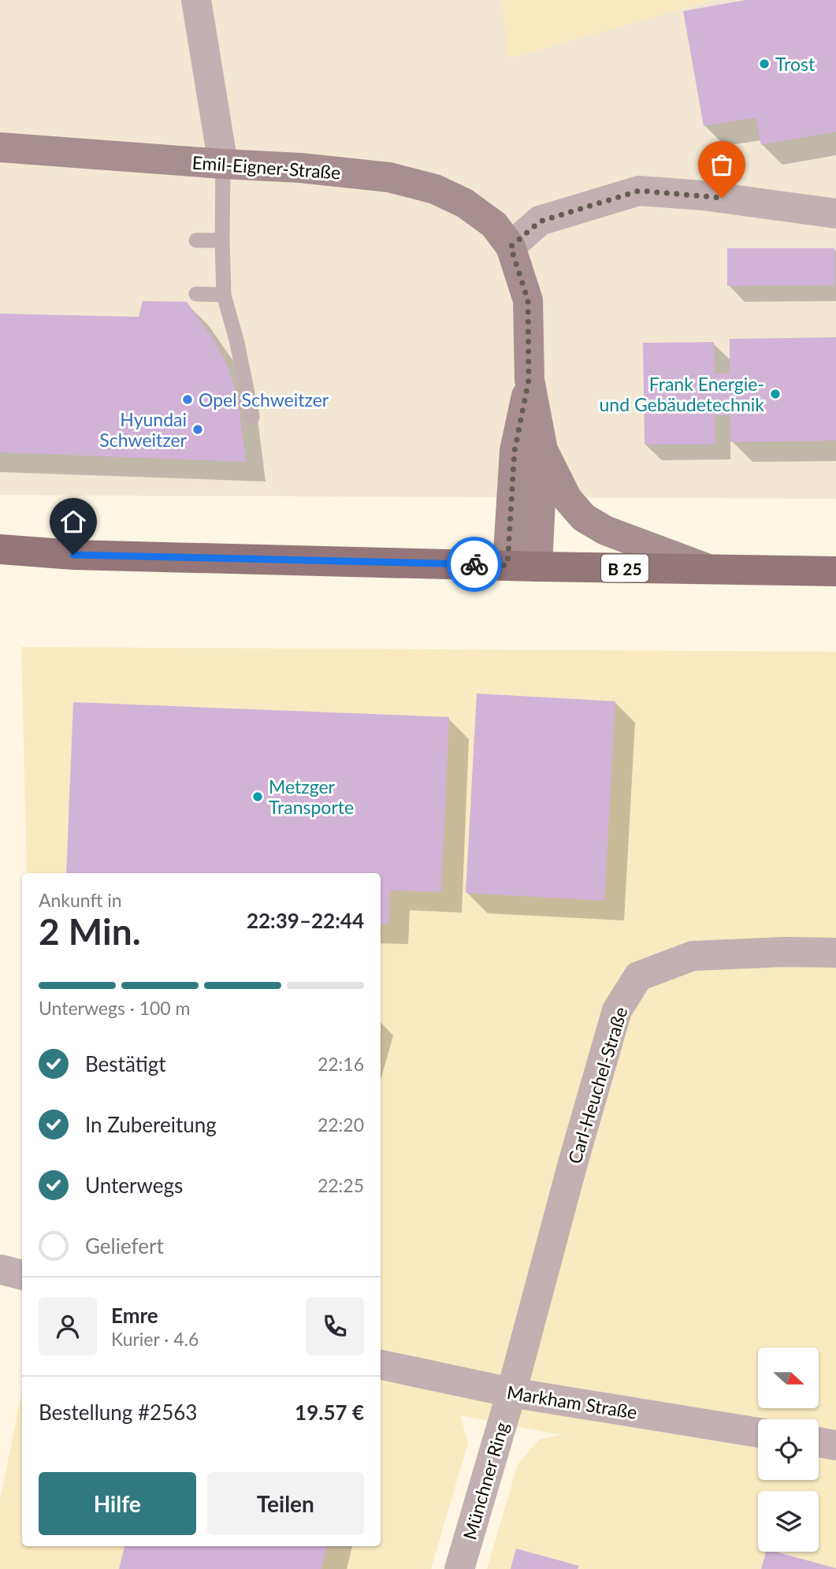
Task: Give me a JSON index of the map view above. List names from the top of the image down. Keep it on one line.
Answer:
{"streets":{"main road":["Emil-Eigner-Straße","B 25"],"street":["Carl-Heuchel-Straße","Markham Straße","Münchner Ring"]},"crossings":[["Emil-Eigner-Straße","B 25"],["Carl-Heuchel-Straße","Markham Straße"],["Carl-Heuchel-Straße","Münchner Ring"],["Markham Straße","Münchner Ring"]],"places":["Trost","Frank Energie- und Gebäudetechnik","Opel Schweitzer","Hyundai Schweitzer","Metzger Transporte"],"north":"right","page":{"heading":["2 Min.","Ankunft in","22:39–22:44"],"panel":["Emre","Kurier · 4.6","Bestellung #2563","19.57 €"],"bar":"Unterwegs · 100 m","list":[["Bestätigt","22:16"],["In Zubereitung","22:20"],["Unterwegs","22:25"],"Geliefert"],"buttons":["Hilfe","Teilen"]}}
